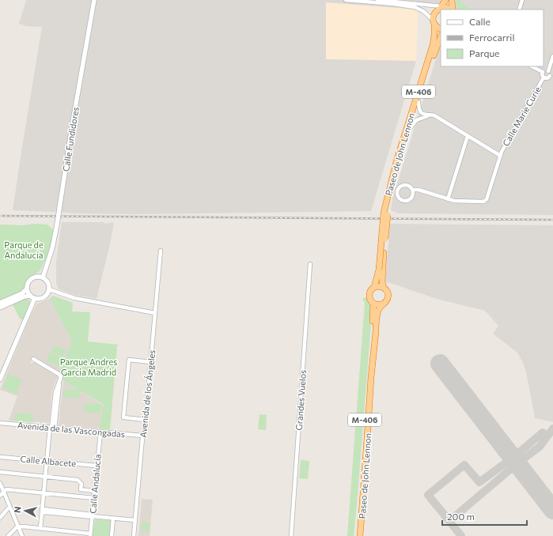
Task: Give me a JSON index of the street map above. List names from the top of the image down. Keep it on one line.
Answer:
{"streets":{"highway":["M-406","Paseo de John Lennon"],"street":["Calle Marie Curie","Calle Fundidores","Avenida de los Ángeles","Grandes Vuelos","Avenida de las Vascongadas","Calle Albacete","Calle Andalucía"]},"crossings":[["M-406","Paseo de John Lennon"],["Avenida de los Ángeles","Avenida de las Vascongadas"],["Avenida de las Vascongadas","Calle Andalucía"],["Calle Albacete","Calle Andalucía"]],"parks":["Parque de Andalucía","Parque Andres Garcia Madrid"],"legend":["Calle","Ferrocarril","Parque"],"scale_bar":"200 m","north":"left"}
